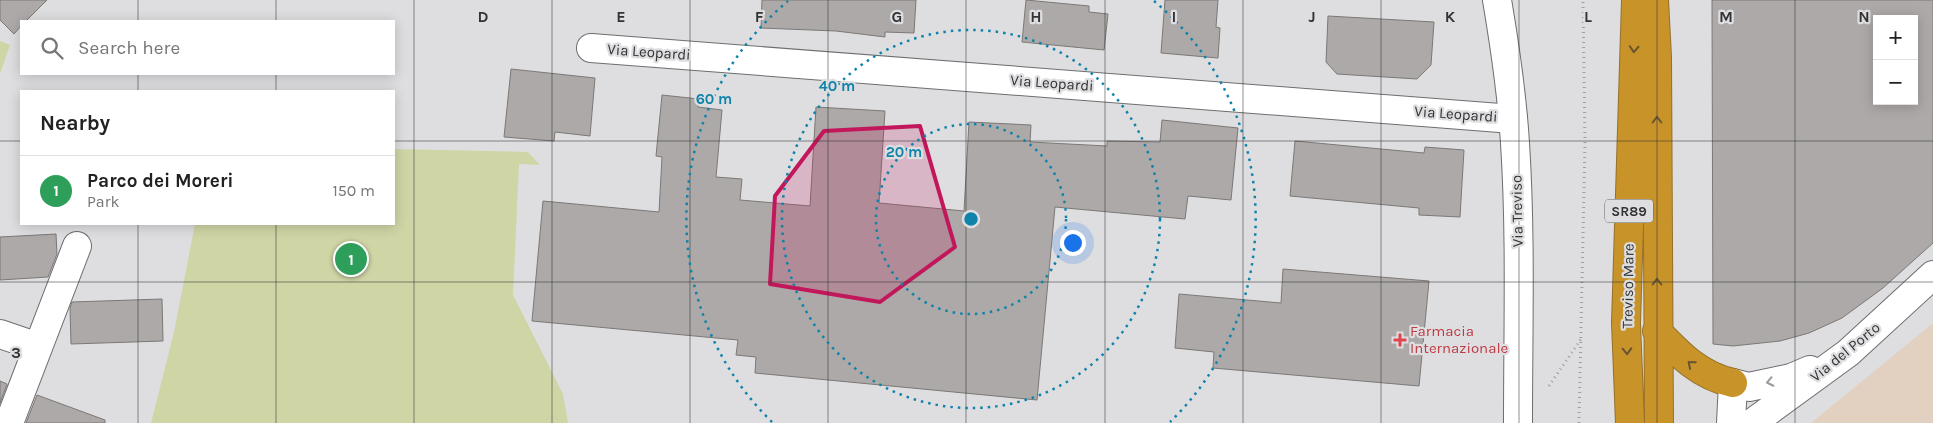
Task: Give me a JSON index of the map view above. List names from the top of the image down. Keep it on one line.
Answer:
{"streets":{"highway":["SR89","Treviso Mare"],"street":["Via Leopardi","Via Treviso","Via del Porto"]},"crossings":[["Via Leopardi","Via Treviso"]],"places":{"health":["Farmacia Internazionale"]},"page":{"map_buttons":["+","−"],"search":"Search here","heading":"Nearby","list":[{"mark":"1","name":"Parco dei Moreri","note":"Park","value":"150 m"}],"pins":"1"},"grid":{"columns":["D","E","F","G","H","I","J","K","L","M","N"],"rows":["3"]},"rings":["40 m","60 m","20 m"]}
